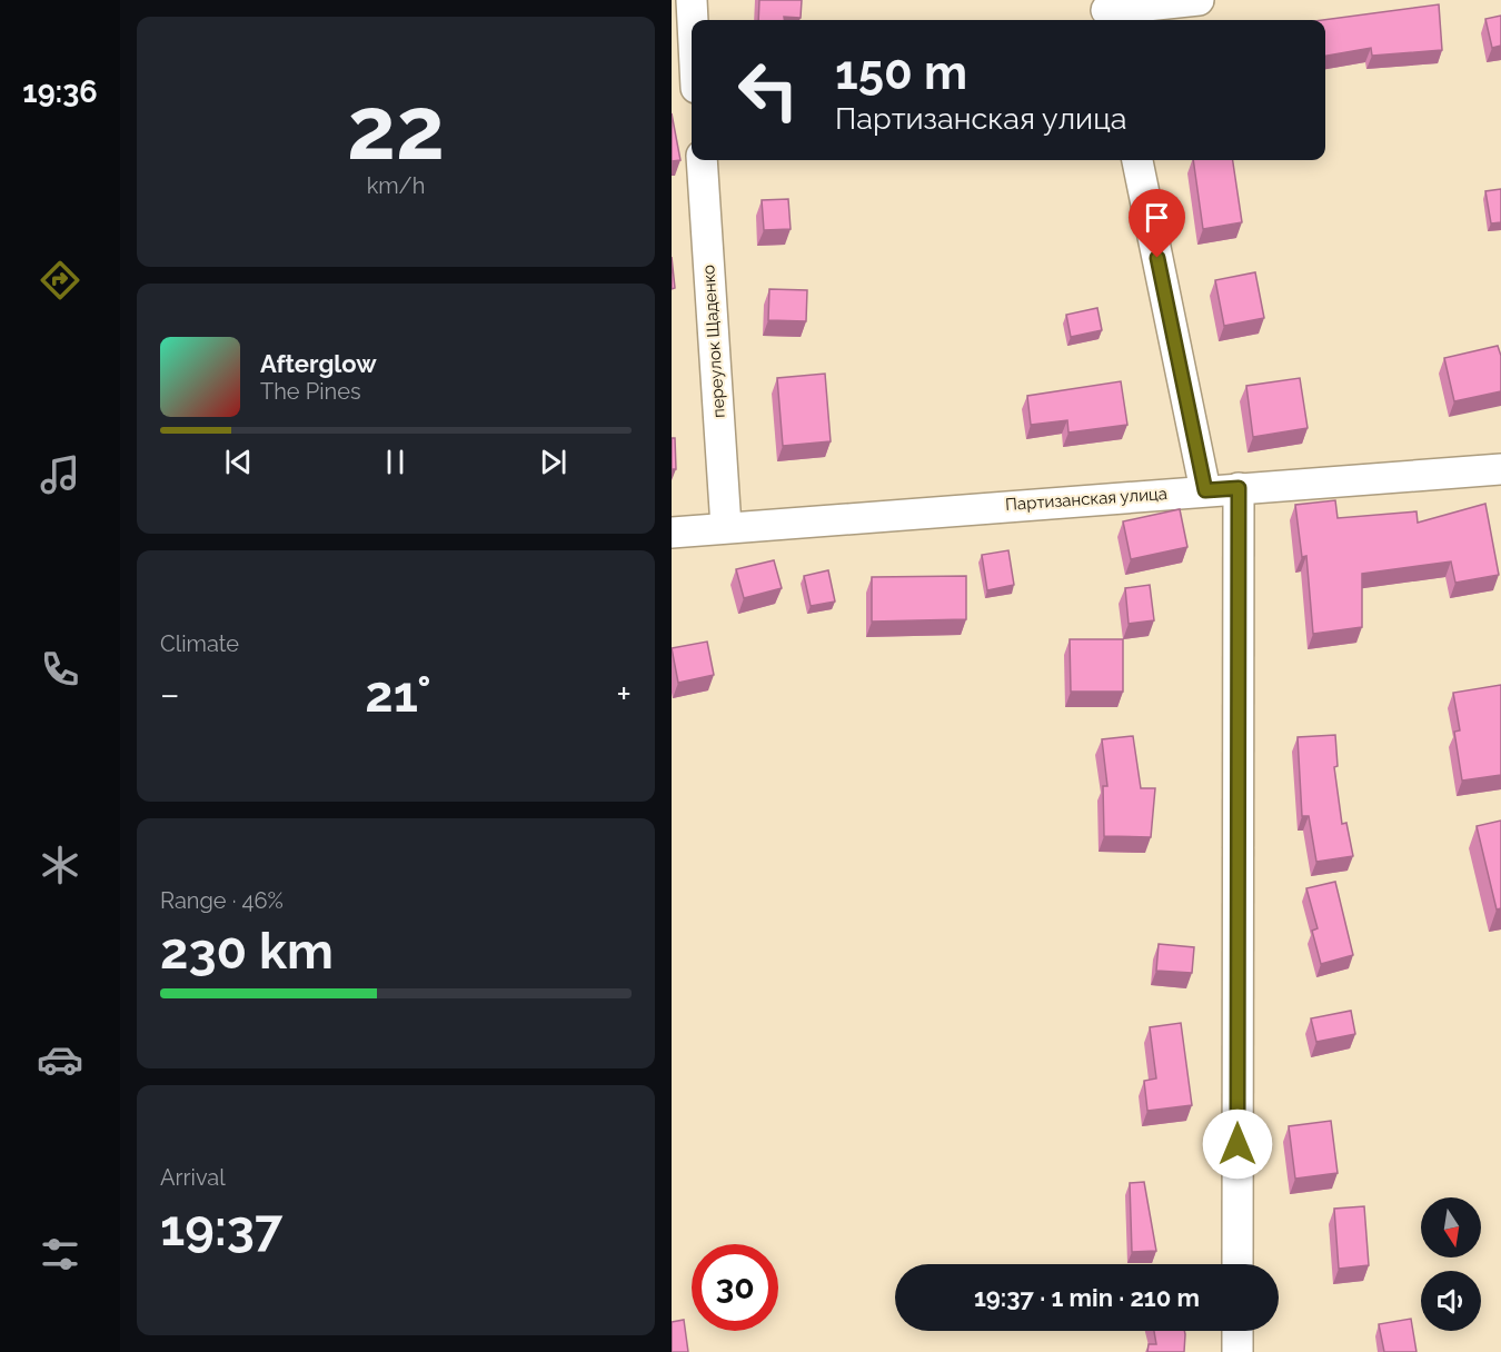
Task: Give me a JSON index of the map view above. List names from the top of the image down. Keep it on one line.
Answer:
{"streets":{"street":["переулок Щаденко","Партизанская улица"]},"crossings":[["переулок Щаденко","Партизанская улица"]],"north":"bottom","page":{"tabs":"19:36","tile":[["22","km/h"],"Climate",["Range · 46%","230 km"],["Arrival","19:37"]],"turn":["150 m","Партизанская улица"],"song":["Afterglow","The Pines"],"heat":["−","21°","+"],"limit":"30","trip":"19:37 · 1 min · 210 m"}}
